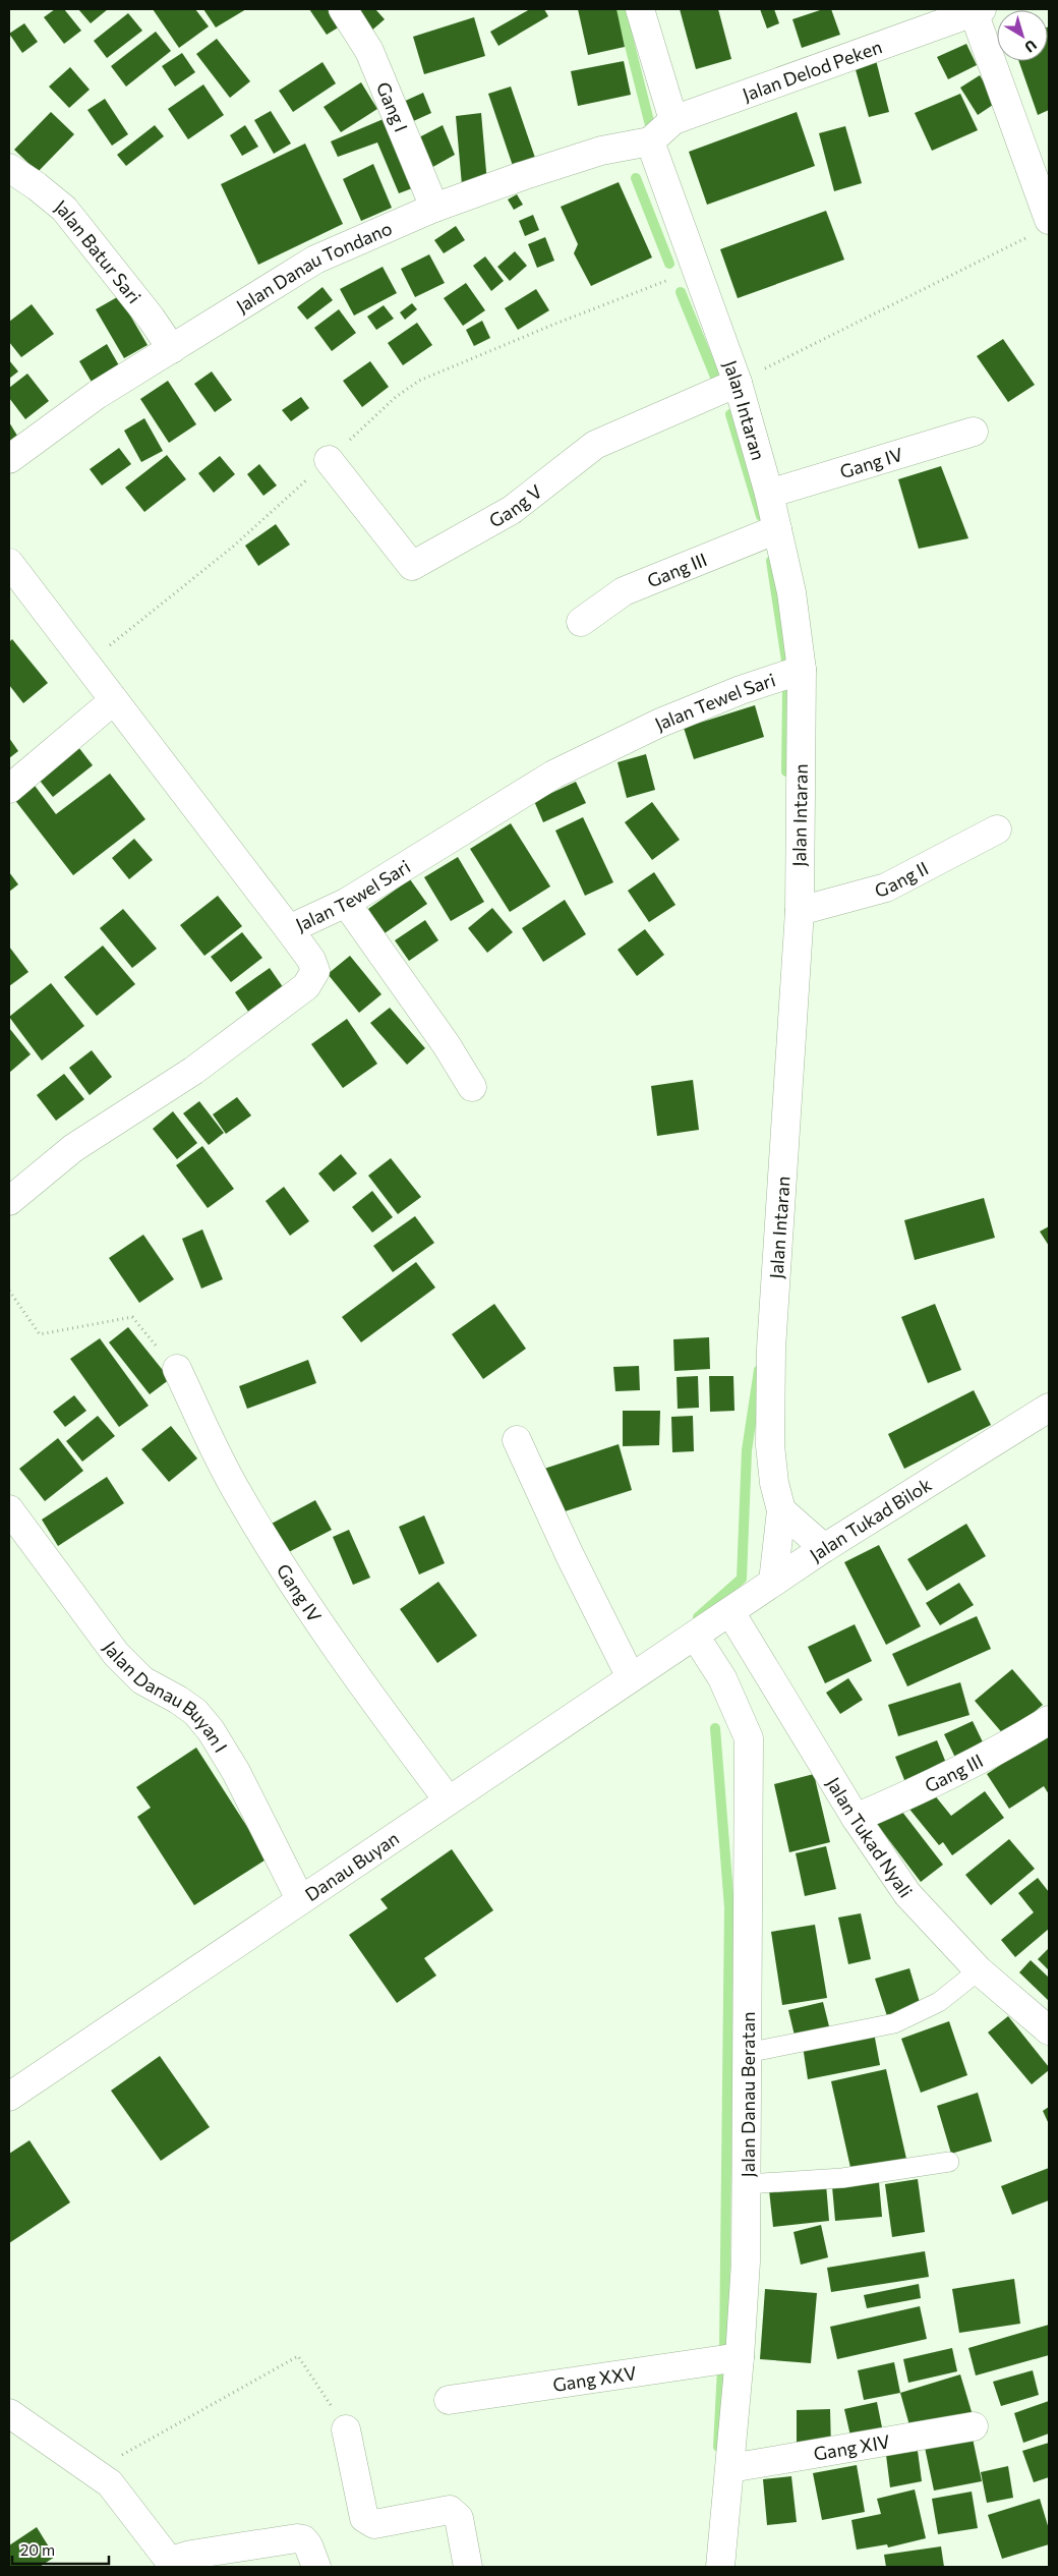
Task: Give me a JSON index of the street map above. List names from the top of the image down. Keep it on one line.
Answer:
{"streets":{"street":["Jalan Delod Peken","Gang I","Jalan Batur Sari","Jalan Danau Tondano","Jalan Intaran","Gang IV","Gang V","Gang III","Jalan Tewel Sari","Gang II","Jalan Tukad Bilok","Jalan Danau Buyan I","Jalan Tukad Nyali","Danau Buyan","Jalan Danau Beratan","Gang XXV","Gang XIV"]},"crossings":[["Jalan Delod Peken","Jalan Danau Tondano"],["Jalan Delod Peken","Jalan Intaran"],["Gang I","Jalan Danau Tondano"],["Jalan Batur Sari","Jalan Danau Tondano"],["Jalan Danau Tondano","Jalan Intaran"],["Jalan Intaran","Gang IV"],["Jalan Intaran","Gang V"],["Jalan Intaran","Gang III"],["Jalan Intaran","Jalan Tewel Sari"],["Jalan Intaran","Gang II"],["Jalan Intaran","Jalan Tukad Bilok"],["Gang IV","Danau Buyan"],["Gang III","Jalan Tukad Nyali"],["Jalan Tukad Bilok","Jalan Tukad Nyali"],["Jalan Tukad Bilok","Danau Buyan"],["Jalan Tukad Bilok","Jalan Danau Beratan"],["Jalan Danau Buyan I","Danau Buyan"],["Danau Buyan","Jalan Danau Beratan"],["Jalan Danau Beratan","Gang XXV"],["Jalan Danau Beratan","Gang XIV"]],"scale_bar":"20 m","north":"bottom right"}
